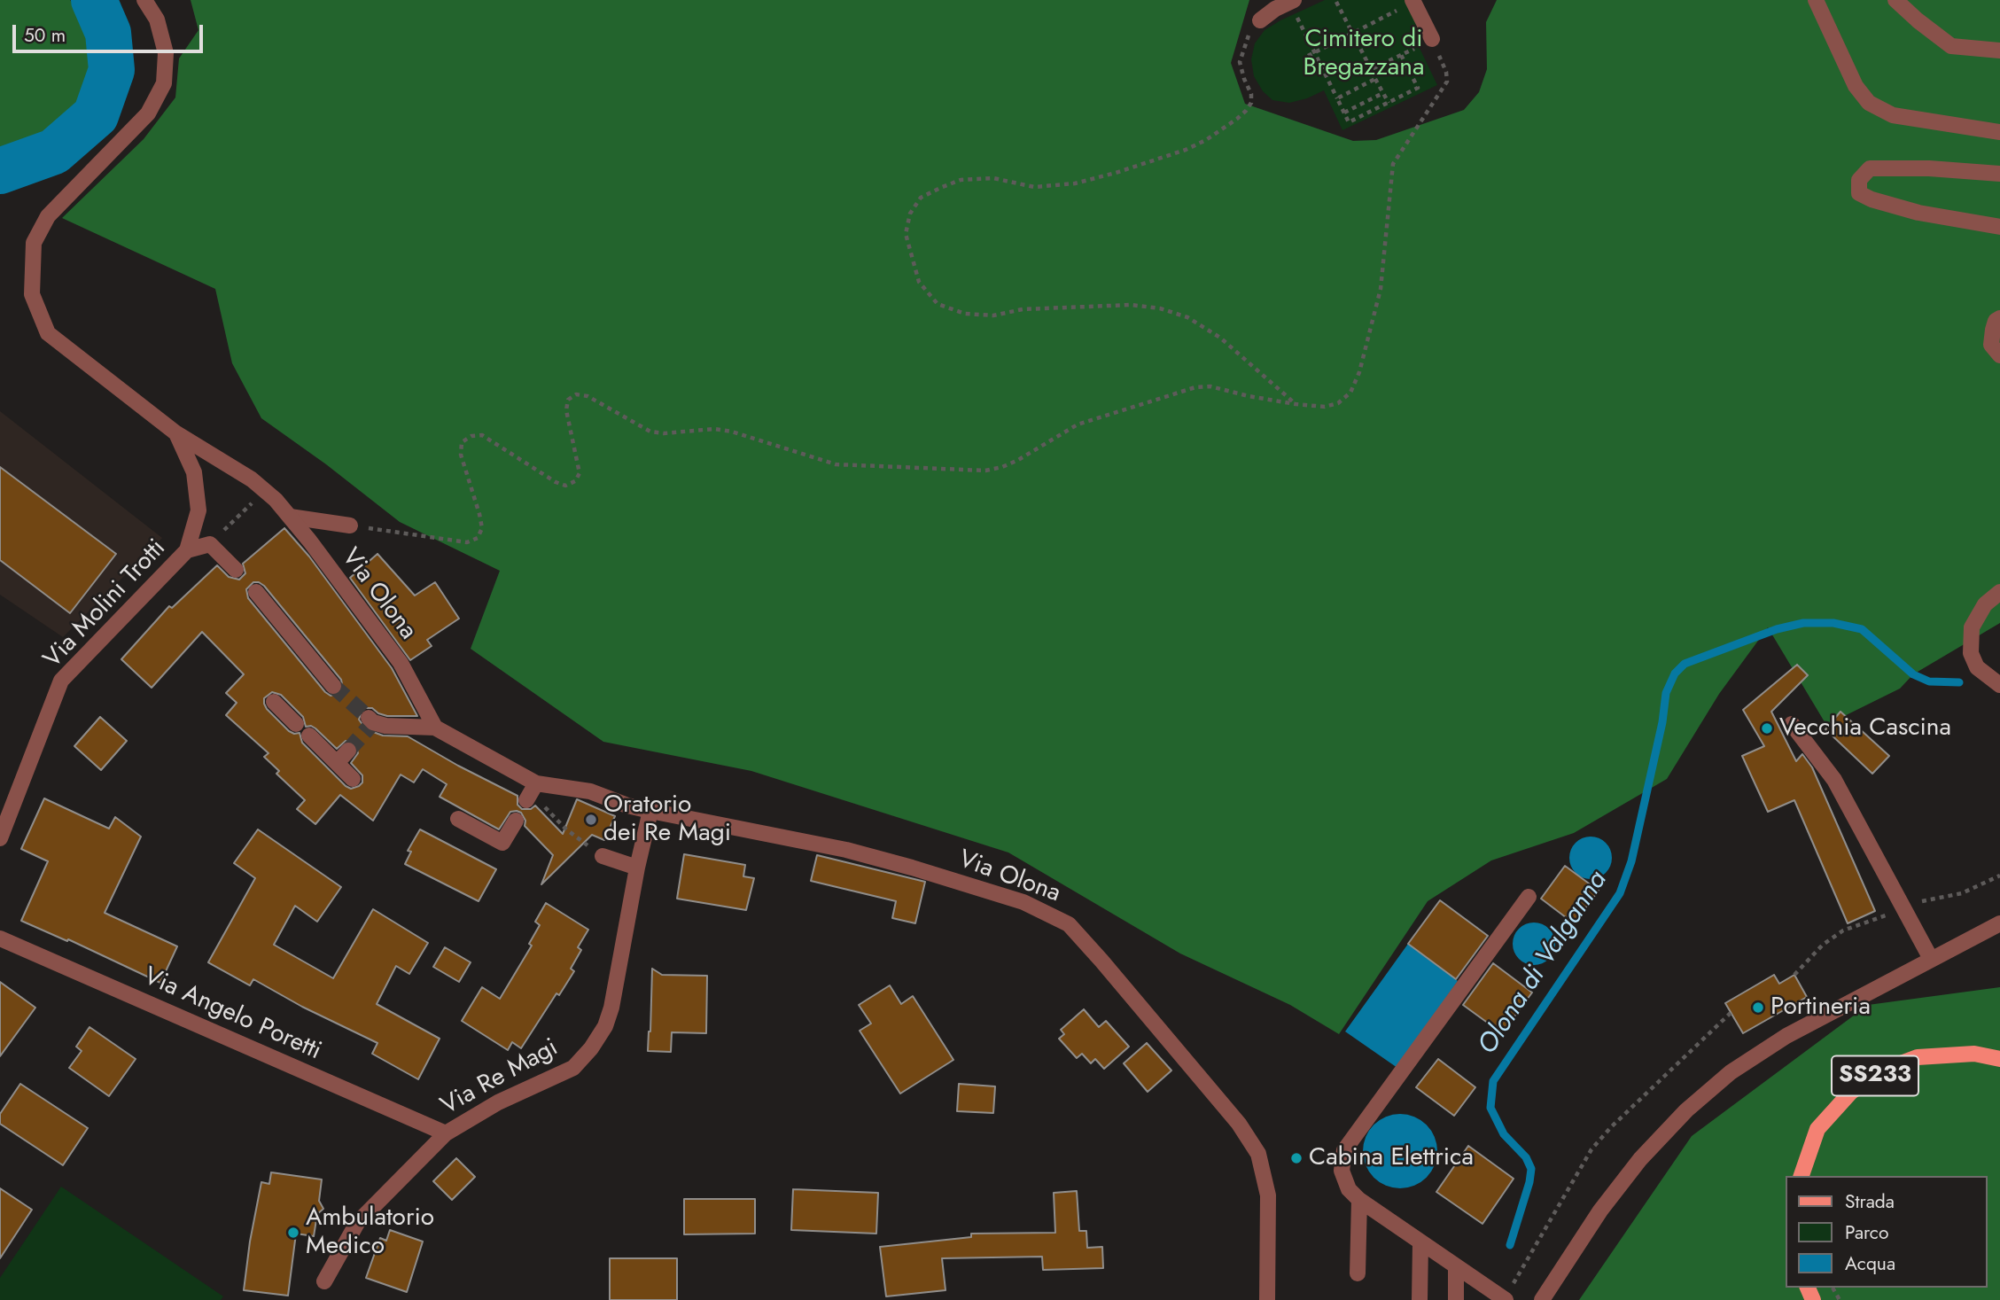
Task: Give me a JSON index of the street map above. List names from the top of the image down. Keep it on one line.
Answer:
{"streets":{"main road":["SS233"],"street":["Via Olona","Via Molini Trotti","Via Angelo Poretti","Via Re Magi"]},"crossings":[["Via Olona","Via Molini Trotti"],["Via Olona","Via Re Magi"],["Via Angelo Poretti","Via Re Magi"]],"water":["Olona di Valganna"],"parks":["Cimitero di Bregazzana"],"places":["Vecchia Cascina","Oratorio dei Re Magi","Portineria","Cabina Elettrica","Ambulatorio Medico"],"legend":["Strada","Parco","Acqua"],"scale_bar":"50 m"}
